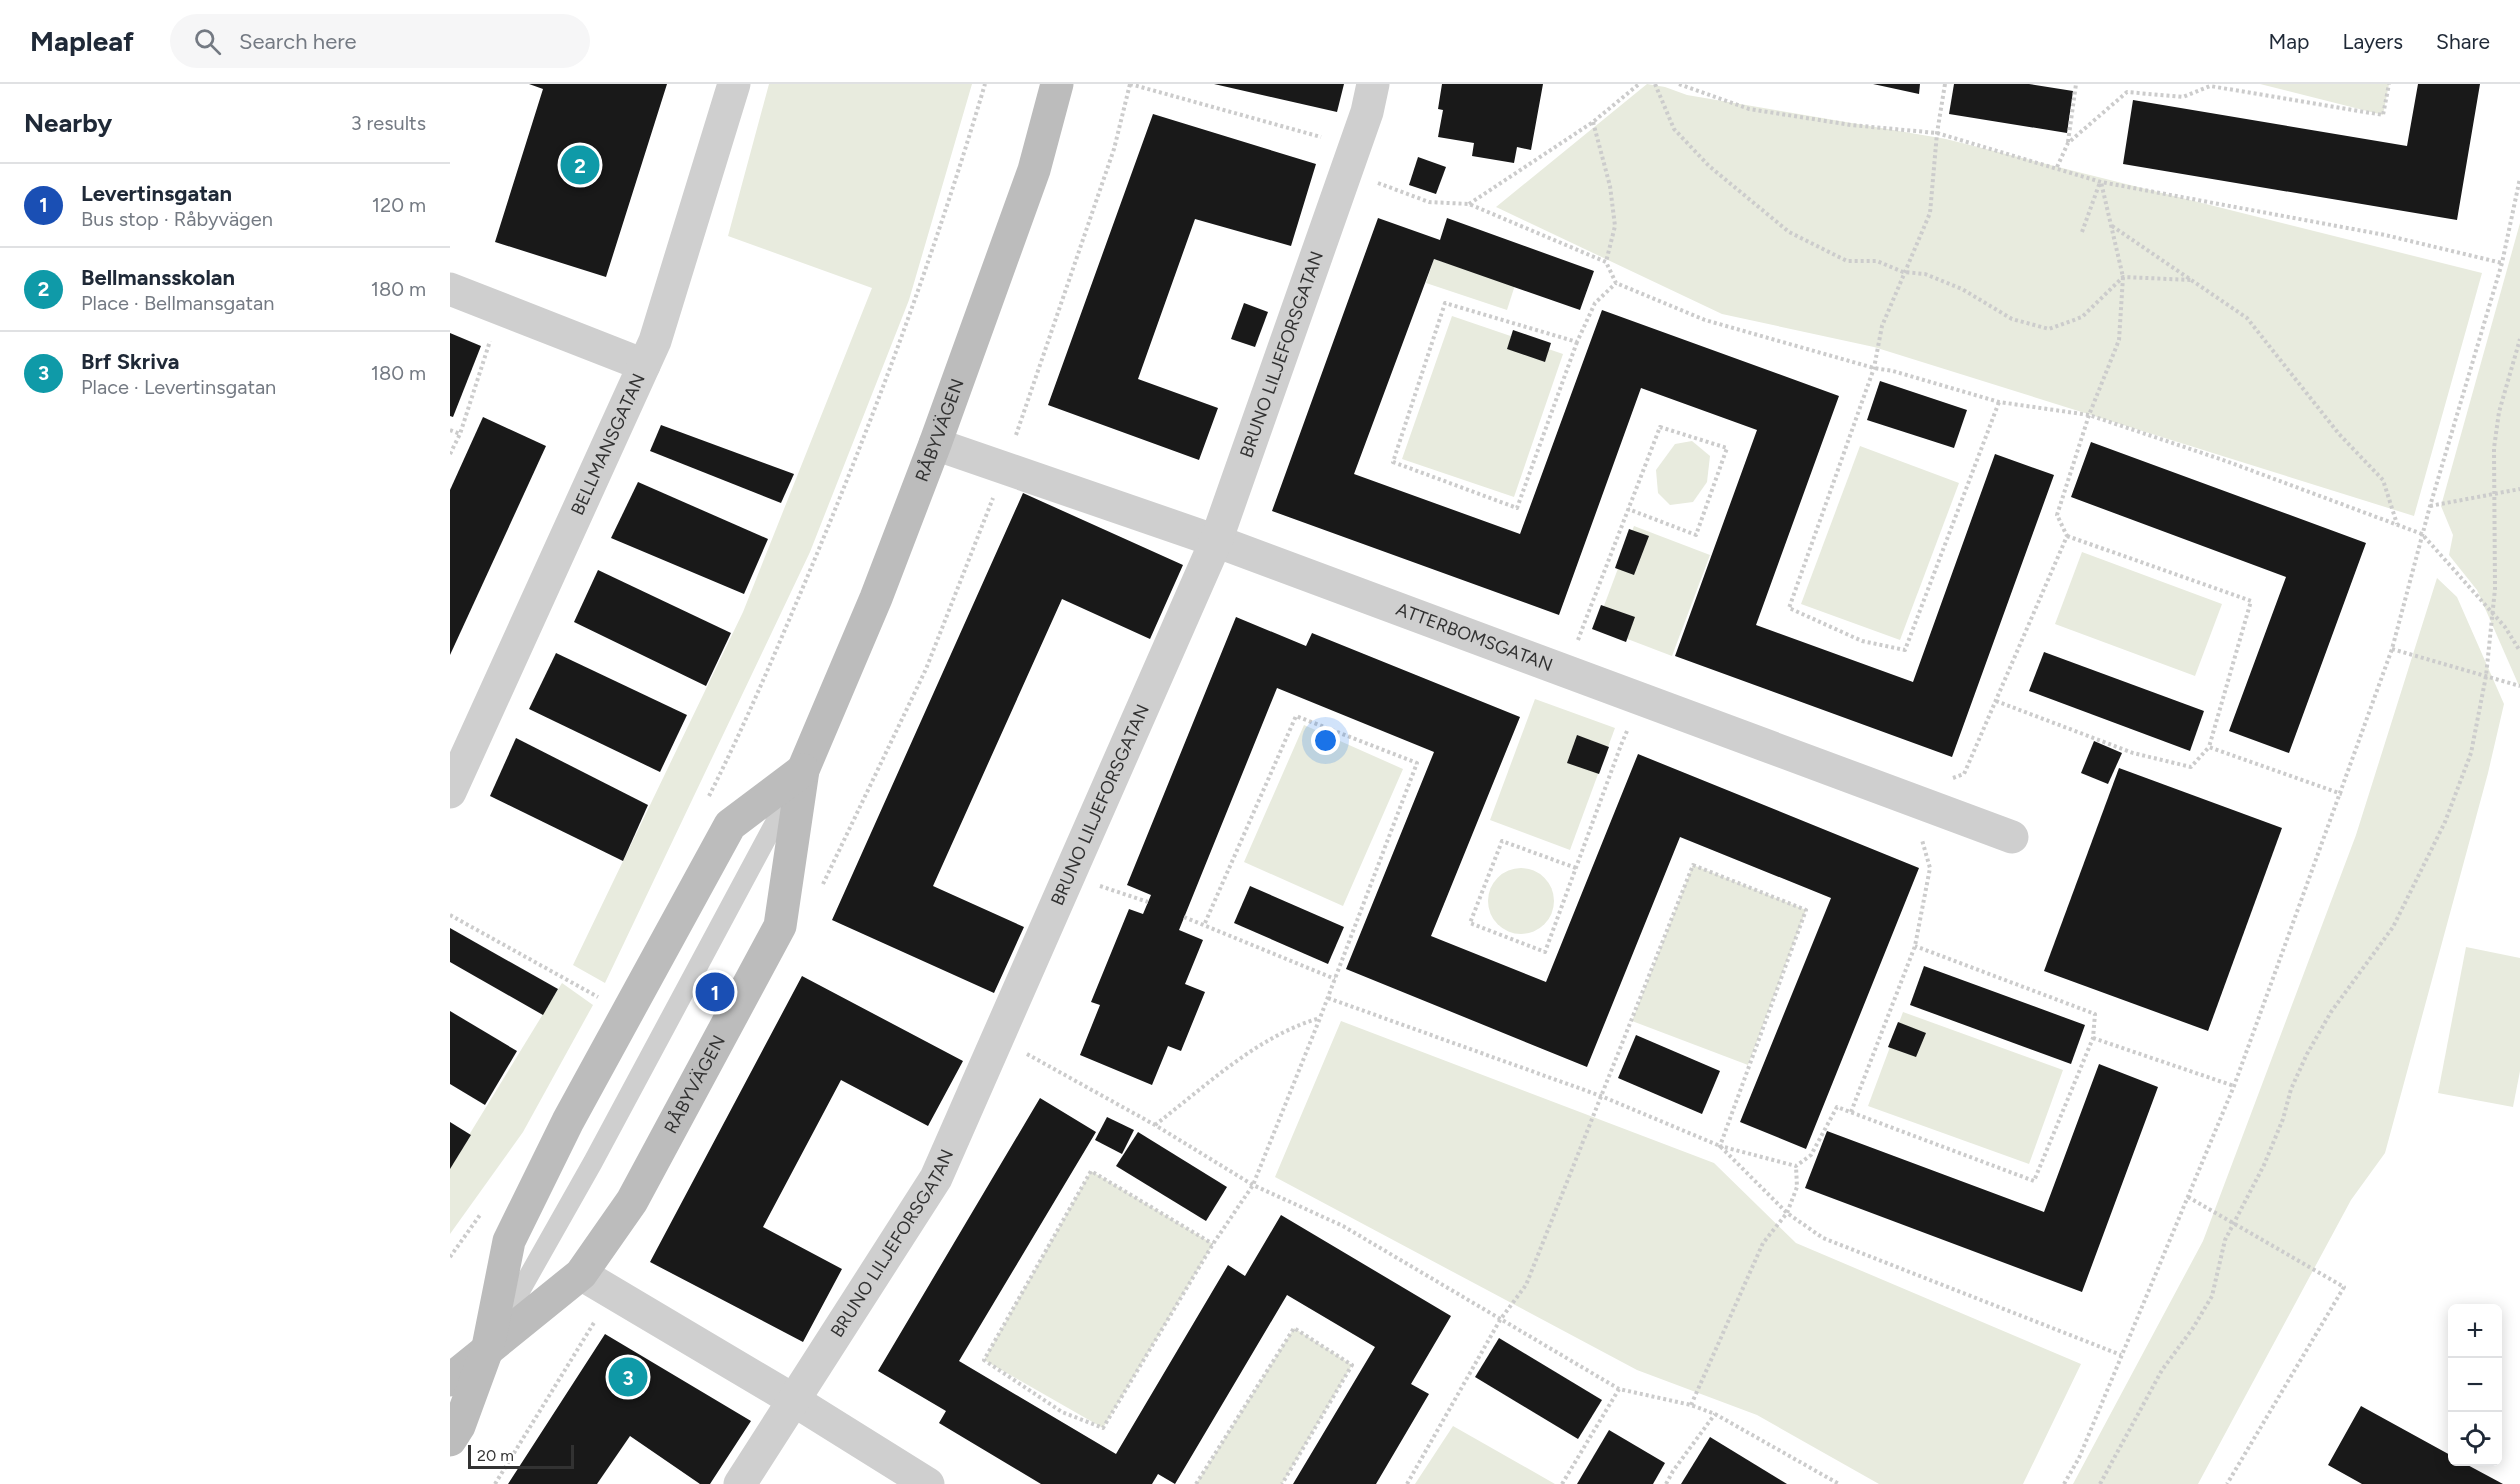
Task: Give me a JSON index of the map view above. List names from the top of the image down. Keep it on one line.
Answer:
{"streets":{"main road":["RÅBYVÄGEN"],"street":["BRUNO LILJEFORSGATAN","BELLMANSGATAN","ATTERBOMSGATAN"]},"crossings":[["BRUNO LILJEFORSGATAN","ATTERBOMSGATAN"],["RÅBYVÄGEN","ATTERBOMSGATAN"]],"scale_bar":"20 m","page":{"header":"Mapleaf","search":"Search here","nav":["Map","Layers","Share"],"heading":["Nearby","3 results"],"pins":["2","1","3"],"list":[{"mark":"1","name":"Levertinsgatan","note":"Bus stop · Råbyvägen","value":"120 m"},{"mark":"2","name":"Bellmansskolan","note":"Place · Bellmansgatan","value":"180 m"},{"mark":"3","name":"Brf Skriva","note":"Place · Levertinsgatan","value":"180 m"}],"map_buttons":["+","−"],"scale":"20 m"}}
